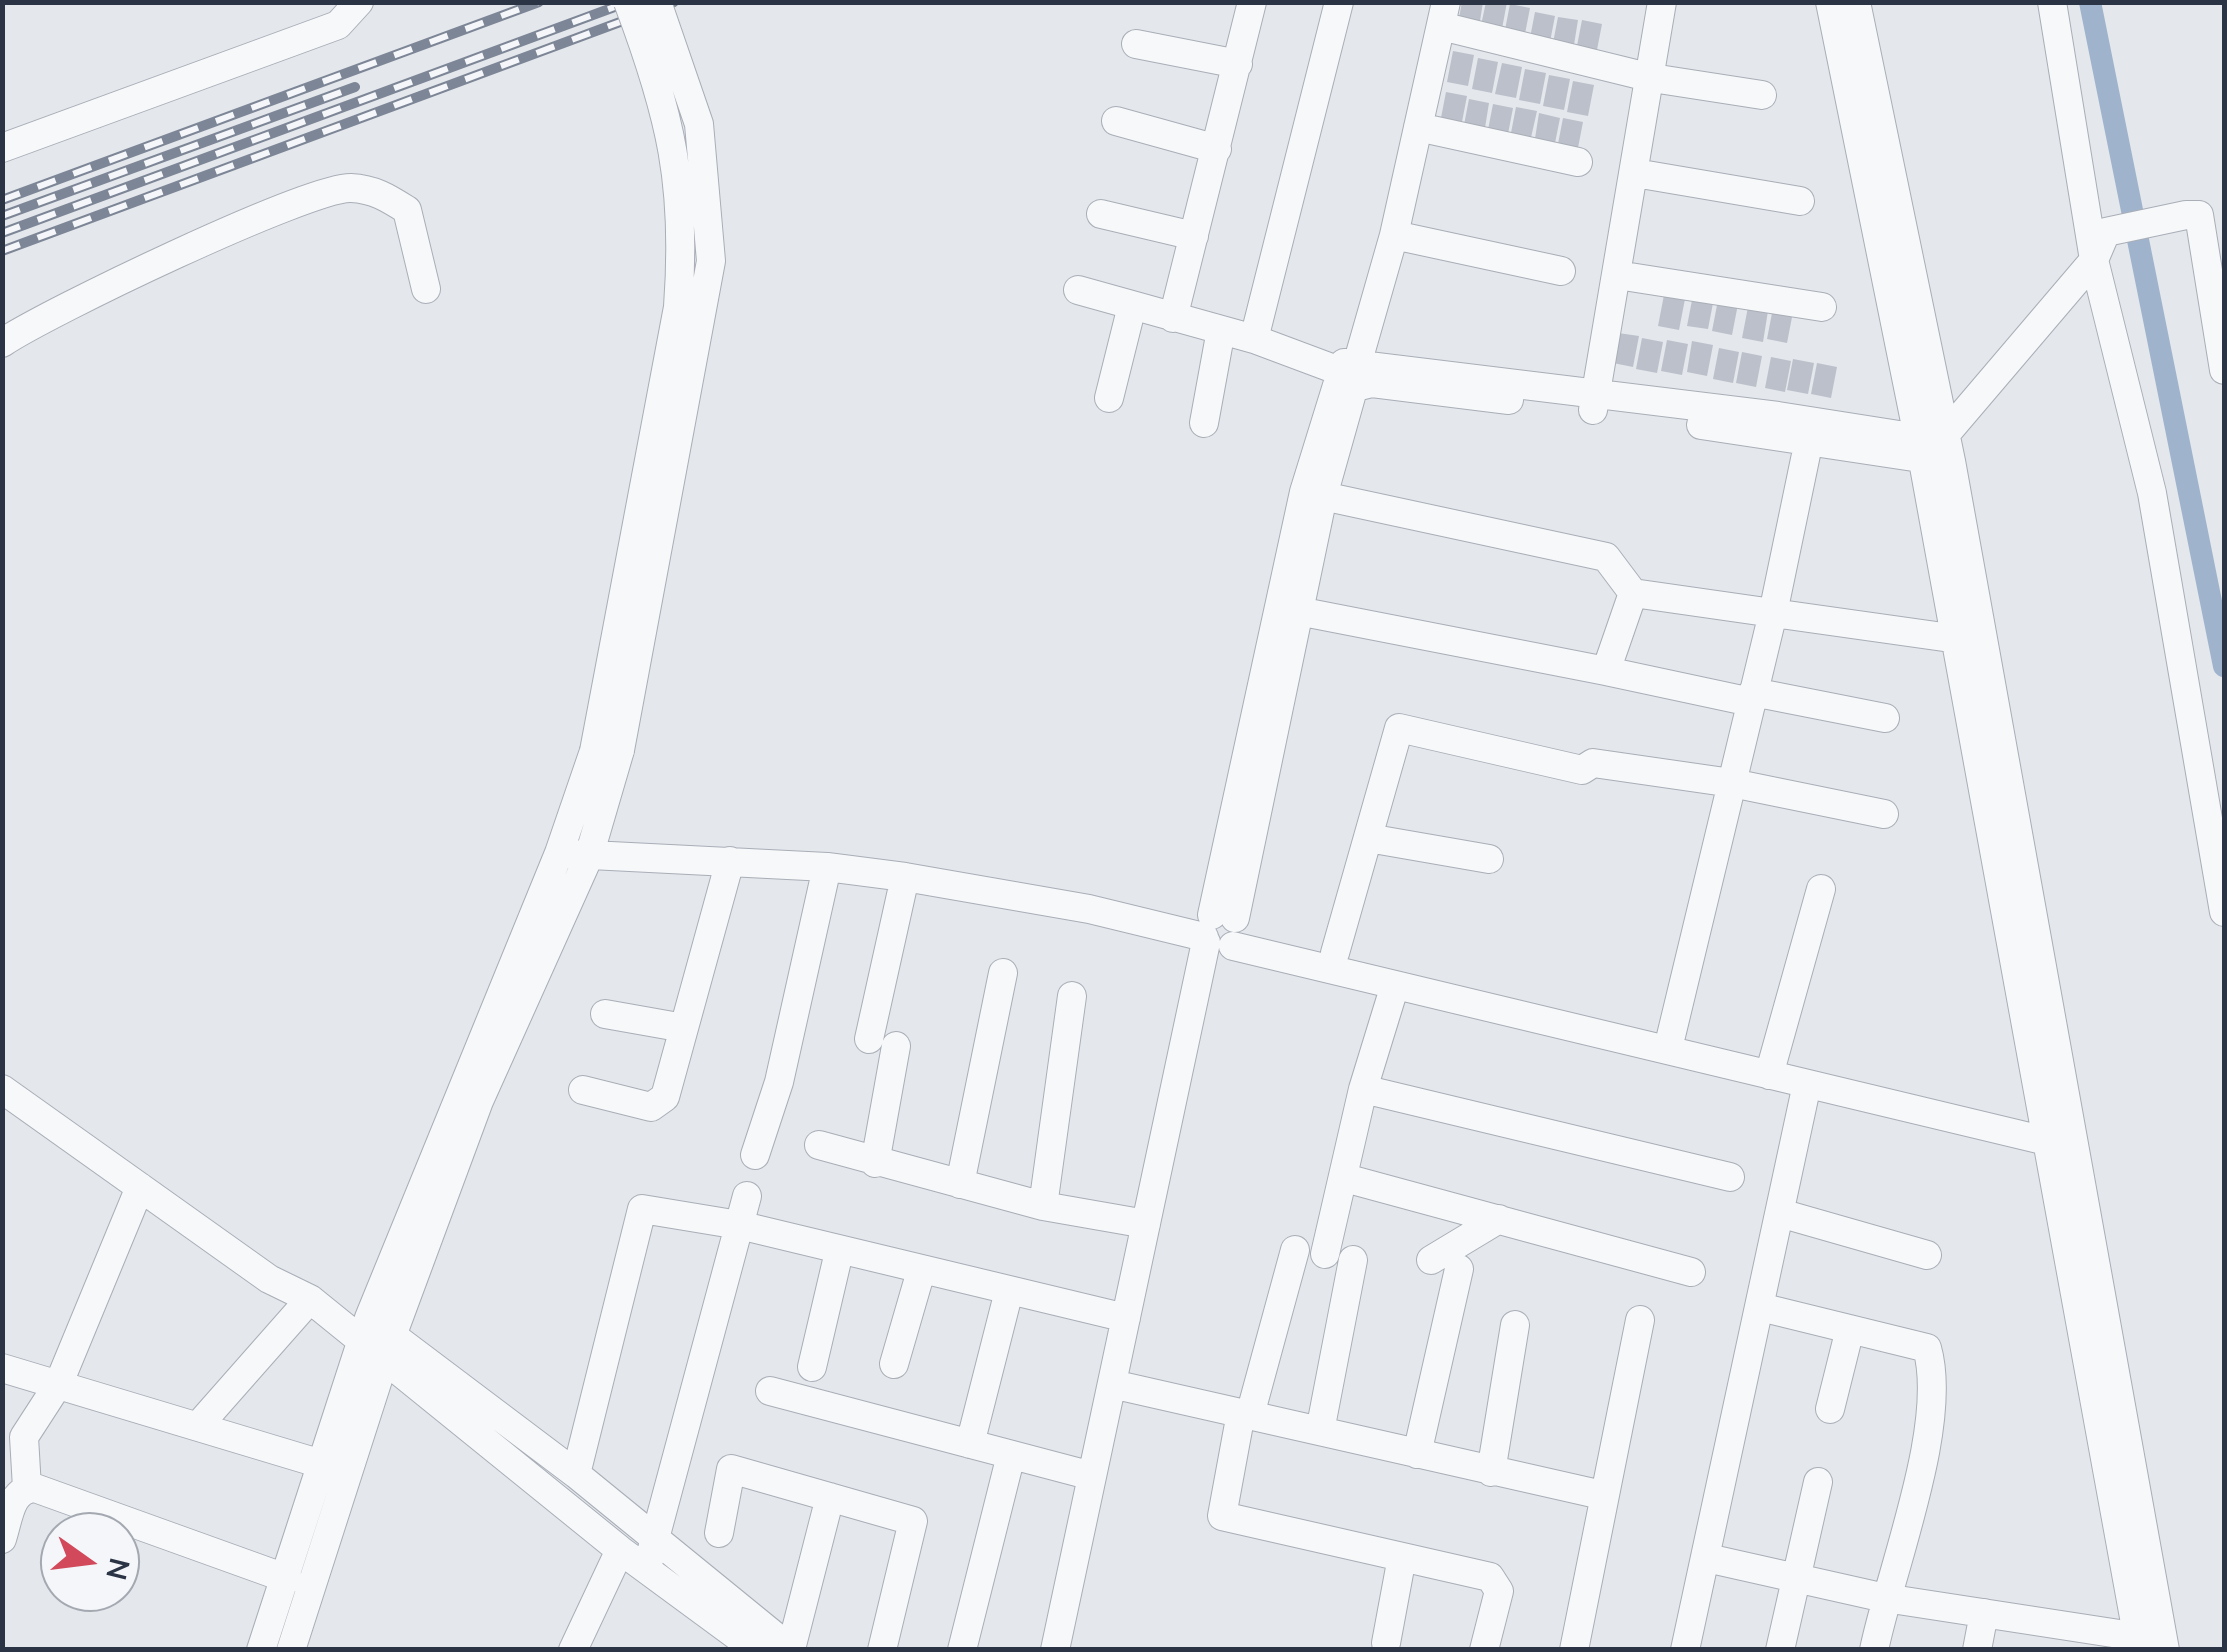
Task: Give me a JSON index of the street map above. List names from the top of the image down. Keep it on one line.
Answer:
{"north":"right"}
